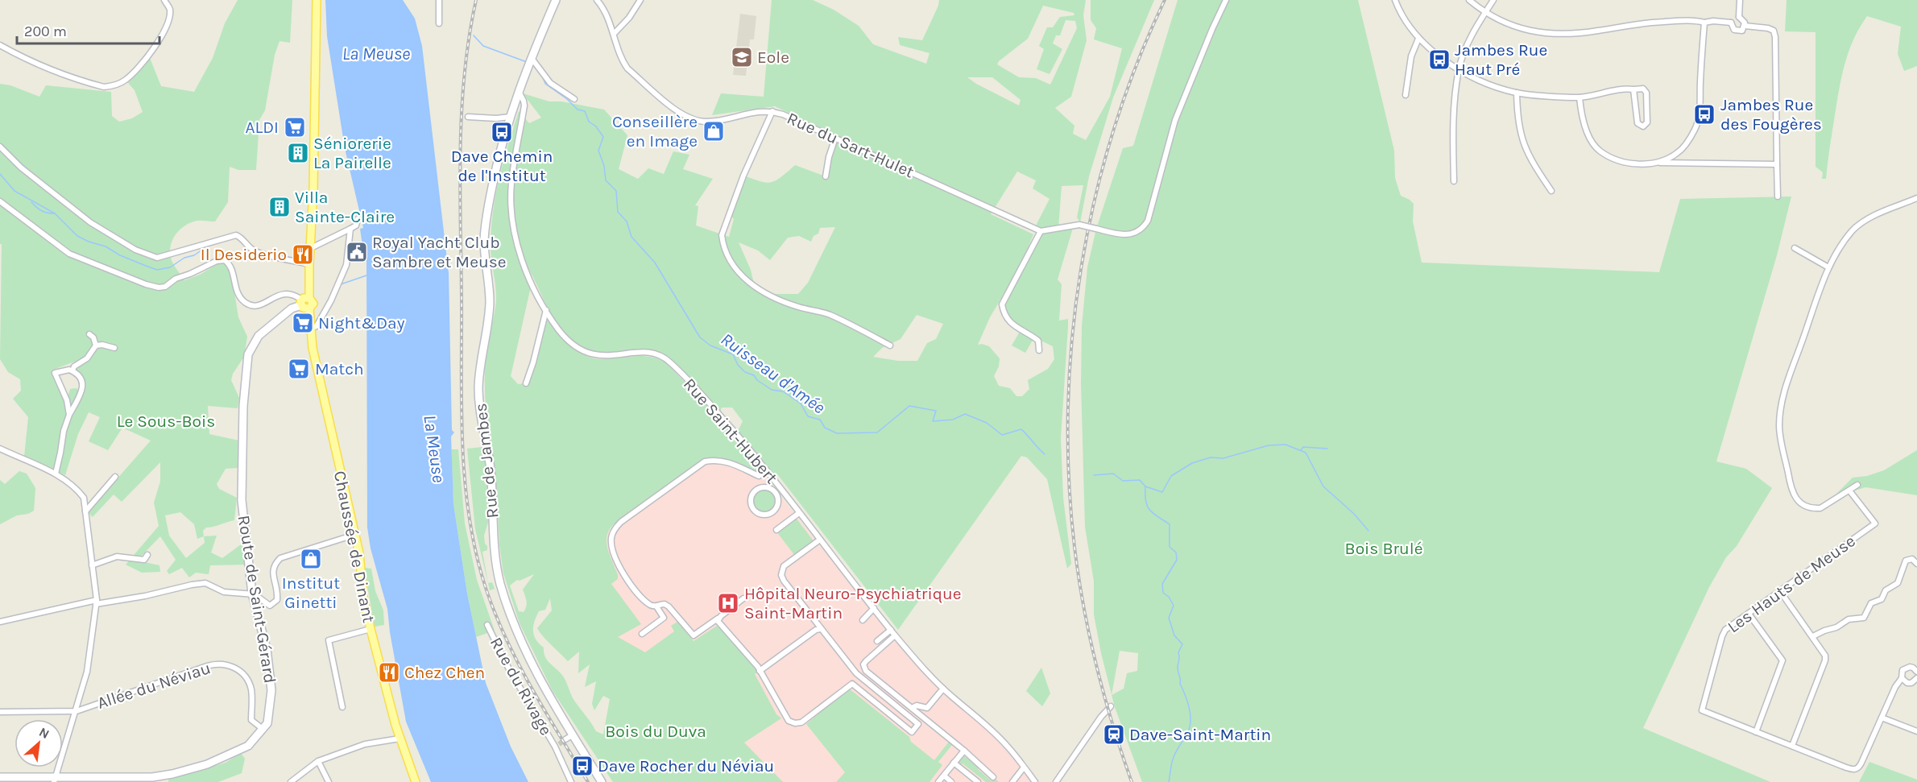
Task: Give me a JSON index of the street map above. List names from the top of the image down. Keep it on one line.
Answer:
{"streets":{"main road":["Rue de Jambes","Chaussée de Dinant","Route de Saint-Gérard"],"street":["Rue du Sart-Hulet","Rue Saint-Hubert","Les Hauts de Meuse","Allée du Néviau","Rue du Rivage"]},"crossings":[["Rue Saint-Hubert","Rue de Jambes"],["Rue de Jambes","Rue du Rivage"],["Chaussée de Dinant","Route de Saint-Gérard"],["Route de Saint-Gérard","Allée du Néviau"]],"water":["La Meuse","Ruisseau d'Amée"],"parks":["Le Sous-Bois","Bois Brulé","Bois du Duva"],"places":{"school or university":["Eole"],"bus stop":["Jambes Rue Haut Pré","Jambes Rue des Fougères","Dave Chemin de l'Institut","Dave Rocher du Néviau"],"supermarket":["ALDI","Night&Day","Match"],"shop":["Conseillère en Image","Institut Ginetti"],"building":["Séniorerie La Pairelle","Villa Sainte-Claire"],"public building":["Royal Yacht Club Sambre et Meuse"],"restaurant":["Il Desiderio","Chez Chen"],"hospital":["Hôpital Neuro-Psychiatrique Saint-Martin"],"station":["Dave-Saint-Martin"]},"scale_bar":"200 m","north":"top right"}
